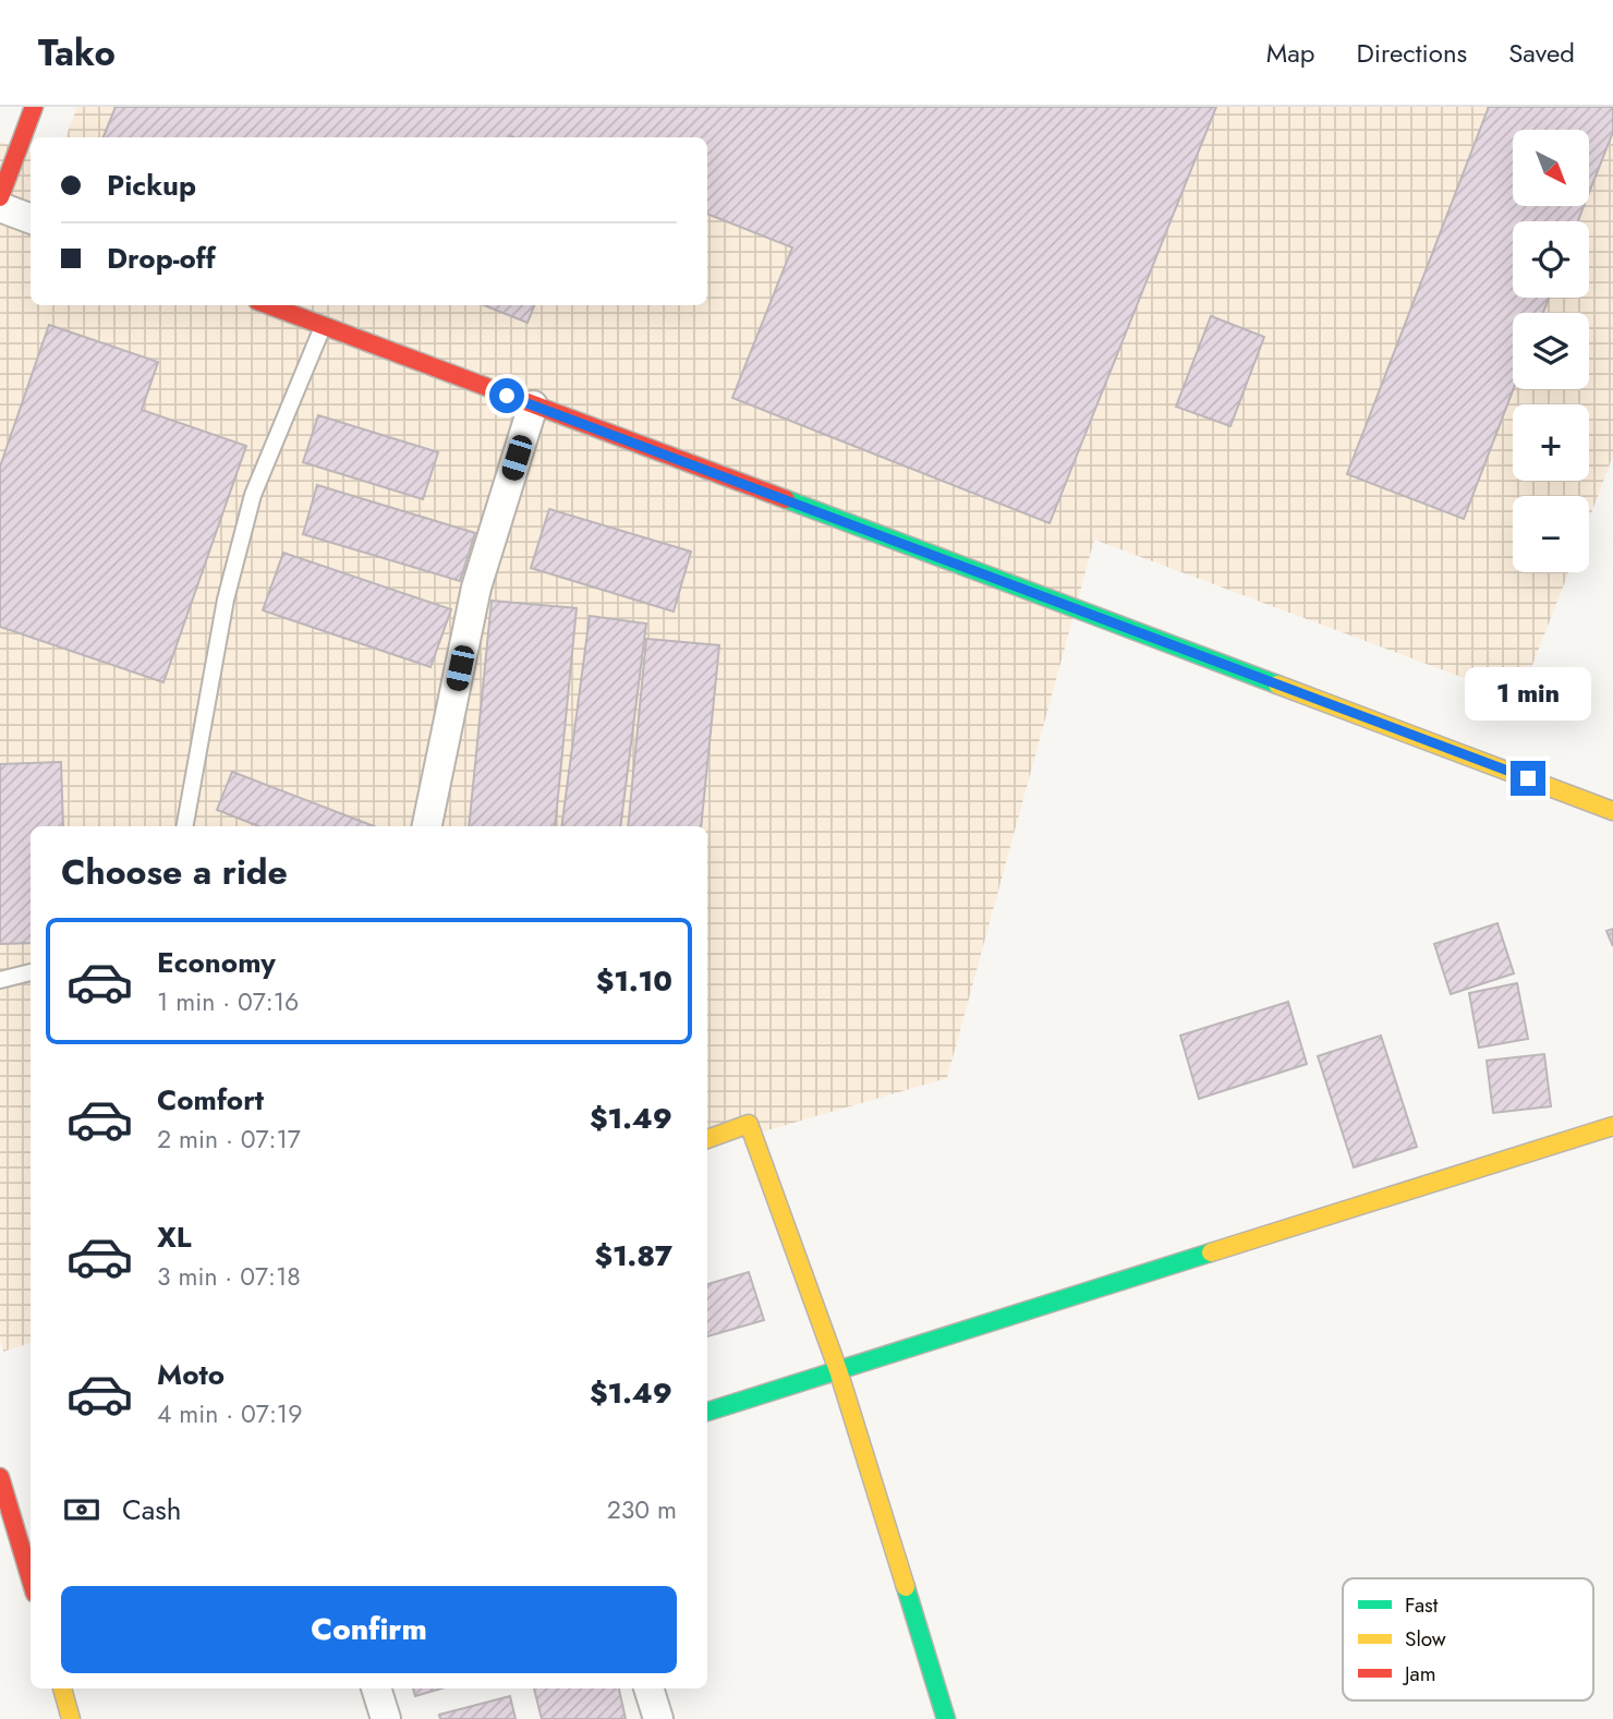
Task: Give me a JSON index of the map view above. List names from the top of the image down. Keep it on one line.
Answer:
{"legend":["Fast","Slow","Jam"],"north":"bottom right","page":{"header":"Tako","nav":["Map","Directions","Saved"],"map_buttons":["+","−"],"banner":["Pickup","Drop-off"],"bubble":"1 min","heading":"Choose a ride","list":[{"name":"Economy","note":"1 min · 07:16","value":"$1.10"},{"name":"Comfort","note":"2 min · 07:17","value":"$1.49"},{"name":"XL","note":"3 min · 07:18","value":"$1.87"},{"name":"Moto","note":"4 min · 07:19","value":"$1.49"}],"pay":["Cash","230 m"],"buttons":"Confirm"}}
